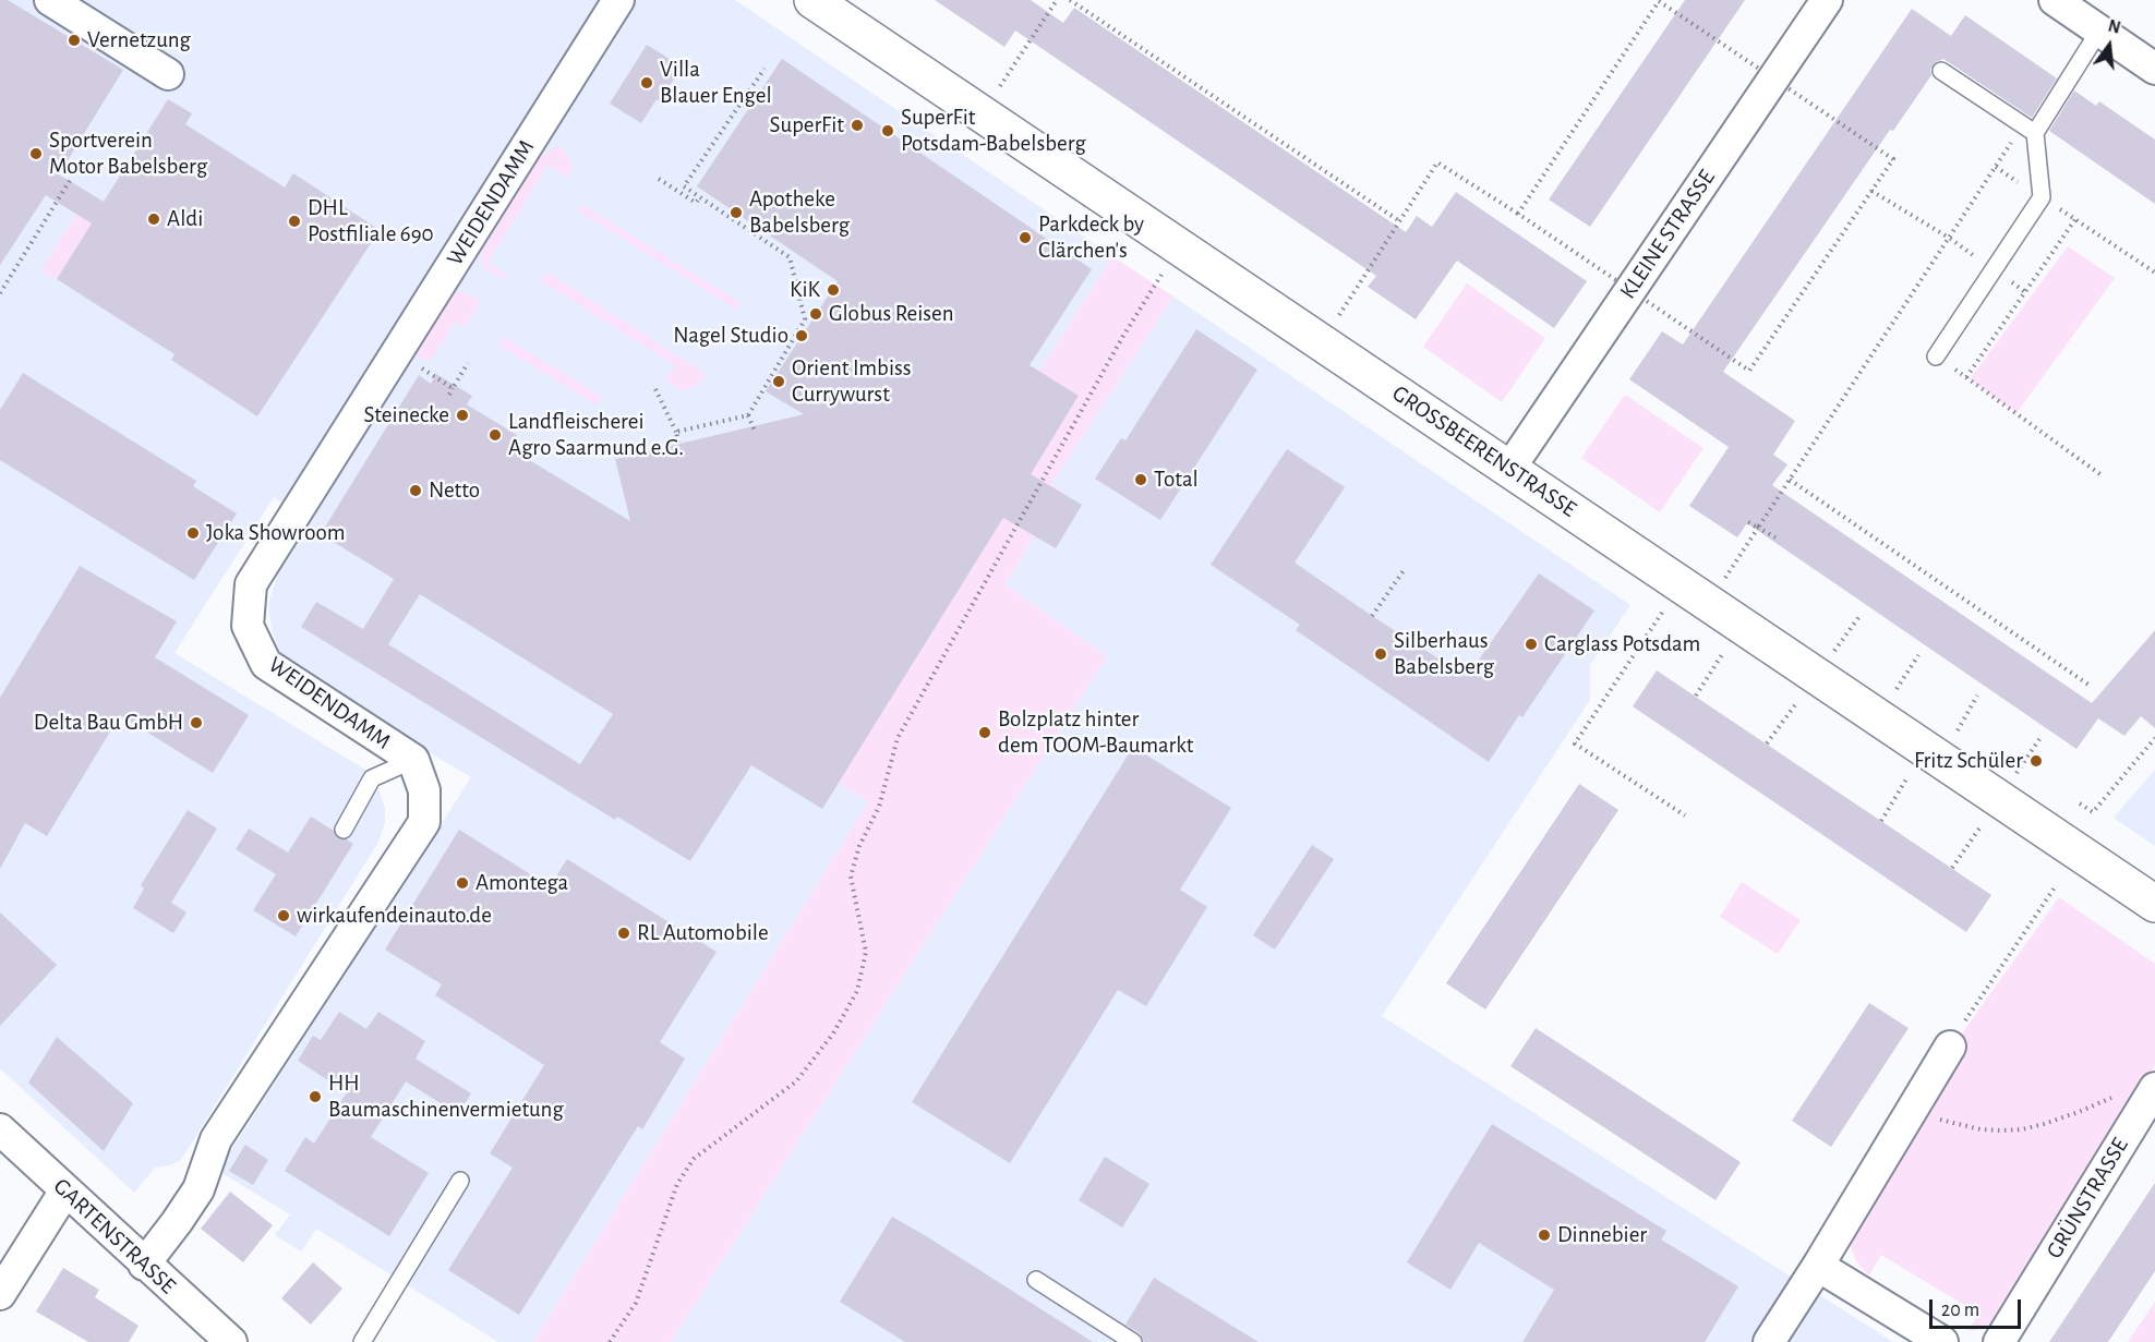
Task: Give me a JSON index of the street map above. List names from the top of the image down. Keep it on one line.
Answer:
{"streets":{"street":["WEIDENDAMM","KLEINE STRASSE","GROSSBEERENSTRASSE","GRÜNSTRASSE","GARTENSTRASSE"]},"crossings":[["WEIDENDAMM","GARTENSTRASSE"],["KLEINE STRASSE","GROSSBEERENSTRASSE"]],"places":["Vernetzung","Villa Blauer Engel","SuperFit","SuperFit Potsdam-Babelsberg","Sportverein Motor Babelsberg","Apotheke Babelsberg","Aldi","DHL Postfiliale 690","Parkdeck by Clärchen's","KiK","Globus Reisen","Nagel Studio","Orient Imbiss Currywurst","Steinecke","Landfleischerei Agro Saarmund e.G.","Total","Netto","Joka Showroom","Carglass Potsdam","Silberhaus Babelsberg","Delta Bau GmbH","Bolzplatz hinter dem TOOM-Baumarkt","Fritz Schüler","Amontega","wirkaufendeinauto.de","RL Automobile","HH Baumaschinenvermietung","Dinnebier"],"scale_bar":"20 m","north":"top"}
